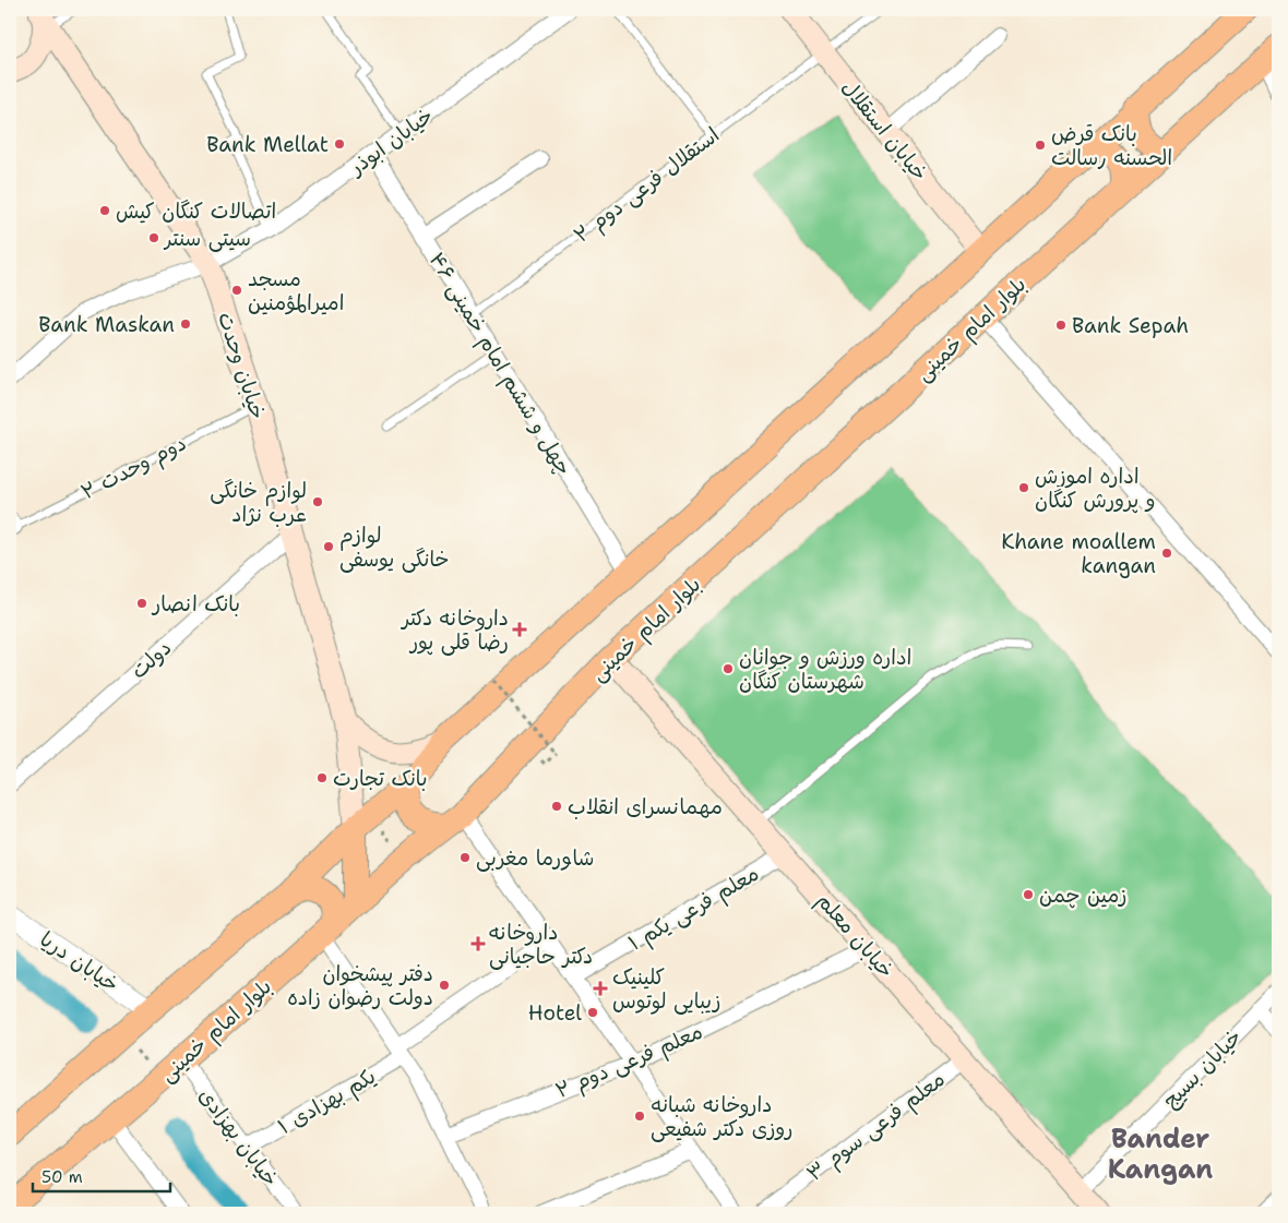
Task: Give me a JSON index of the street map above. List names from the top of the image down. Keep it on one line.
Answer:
{"streets":{"main road":["خیابان استقلال","بلوار امام خمینی","خیابان وحدت","خیابان معلم"],"street":["خیابان ابوذر","چهل و ششم امام خمینی ۴۶","دولت","معلم فرعی یکم ۱","خیابان دریا","معلم فرعی دوم ۲","خیابان بسیج","یکم بهزادی ۱","معلم فرعی سوم ۳","خیابان بهزادی"],"lane":["استقلال فرعی دوم ۲","دوم وحدت ۲"]},"crossings":[["خیابان استقلال","استقلال فرعی دوم ۲"],["خیابان ابوذر","چهل و ششم امام خمینی ۴۶"],["خیابان ابوذر","خیابان وحدت"],["استقلال فرعی دوم ۲","چهل و ششم امام خمینی ۴۶"],["بلوار امام خمینی","خیابان معلم"],["بلوار امام خمینی","خیابان بهزادی"],["خیابان وحدت","دوم وحدت ۲"],["خیابان وحدت","دولت"],["معلم فرعی یکم ۱","خیابان معلم"],["خیابان معلم","معلم فرعی دوم ۲"],["خیابان معلم","خیابان بسیج"],["خیابان معلم","معلم فرعی سوم ۳"],["یکم بهزادی ۱","خیابان بهزادی"]],"districts":["Bander Kangan"],"places":{"other":["Bank Mellat","بانک قرض الحسنه رسالت","اتصالات کنگان کیش","سیتی سنتر","مسجد امیرالمؤمنین","Bank Maskan","Bank Sepah","اداره اموزش و پرورش کنگان","لوازم خانگی عرب نژاد","لوازم خانگی یوسفی","Khane moallem kangan","بانک انصار","اداره ورزش و جوانان شهرستان کنگان","بانک تجارت","مهمانسرای انقلاب","شاورما مغربی","زمین چمن","دفتر پیشخوان دولت رضوان زاده","Hotel","داروخانه شبانه روزی دکتر شفیعی"],"health":["داروخانه دکتر رضا قلی پور","داروخانه دکتر حاجیانی","کلینیک زیبایی لوتوس"]},"scale_bar":"50 m"}
